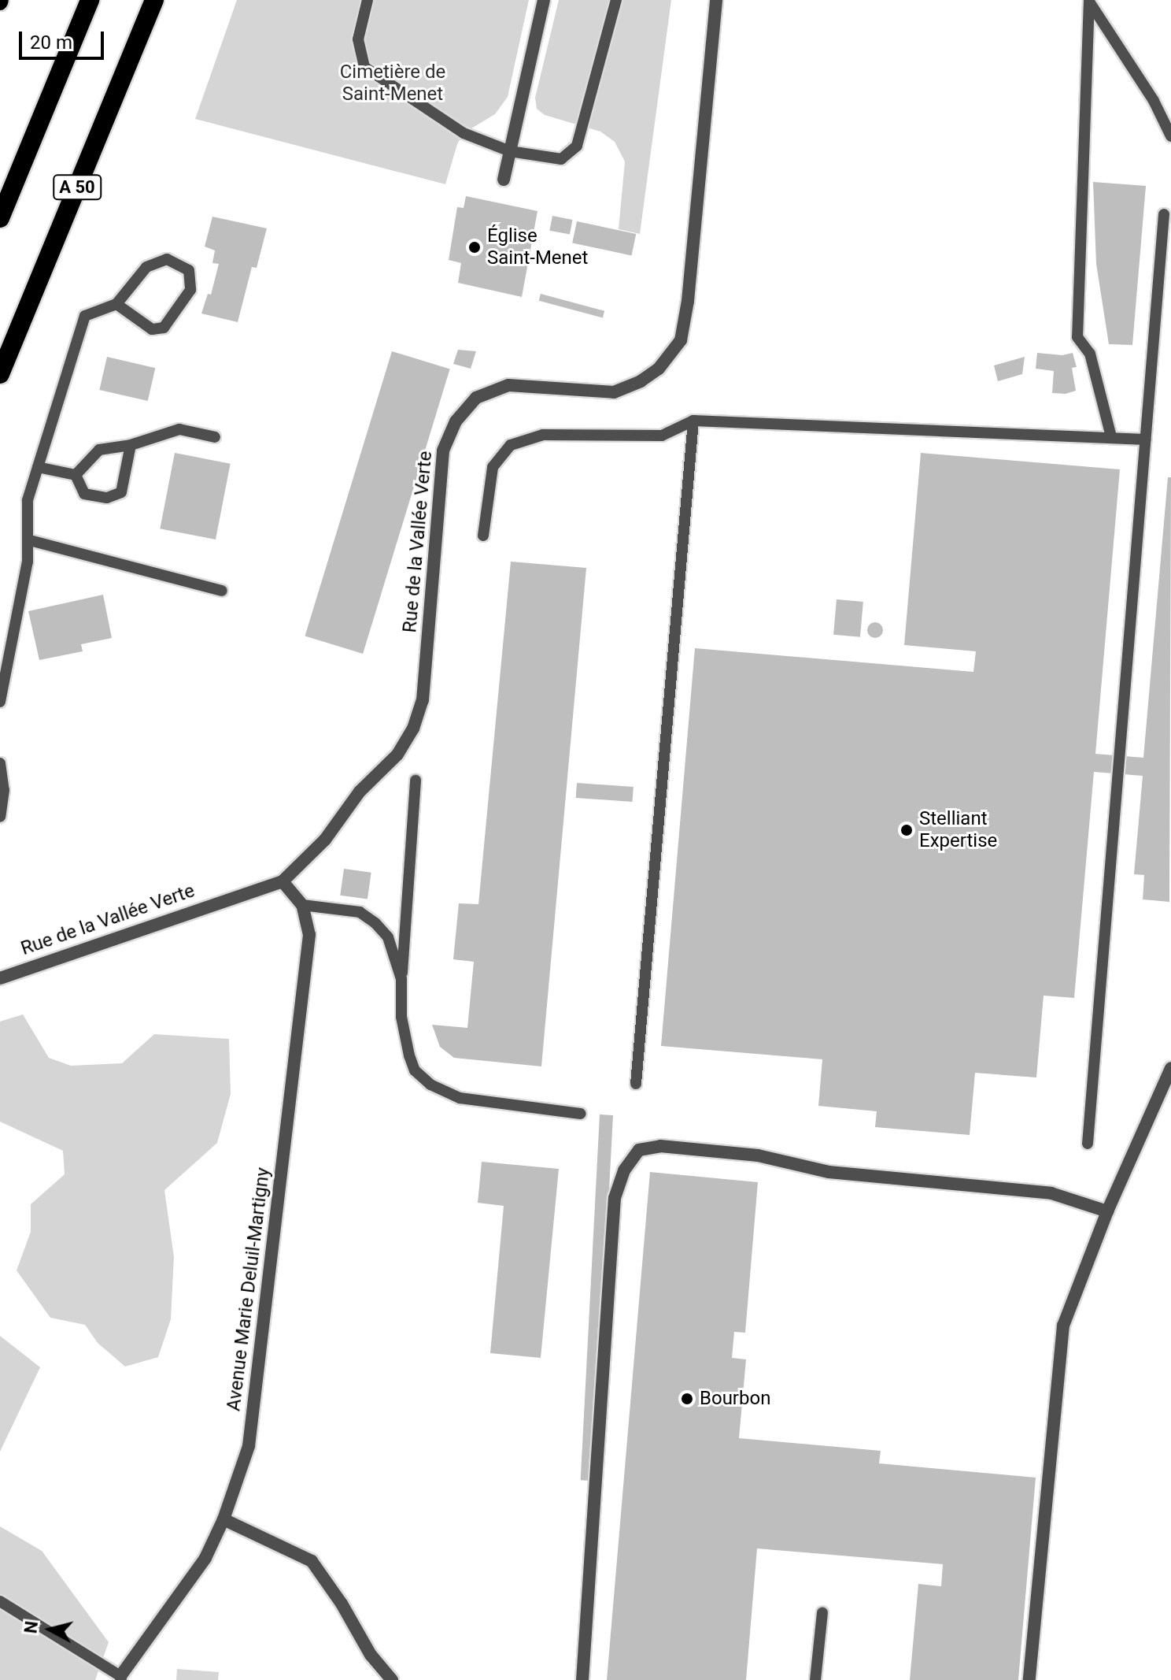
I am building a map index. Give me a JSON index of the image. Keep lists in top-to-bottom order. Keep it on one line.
{"streets":{"highway":["A 50"],"street":["Rue de la Vallée Verte","Avenue Marie Deluil-Martigny"]},"crossings":[["Rue de la Vallée Verte","Avenue Marie Deluil-Martigny"]],"parks":["Cimetière de Saint-Menet"],"places":["Église Saint-Menet","Stelliant Expertise","Bourbon"],"scale_bar":"20 m","north":"left"}
